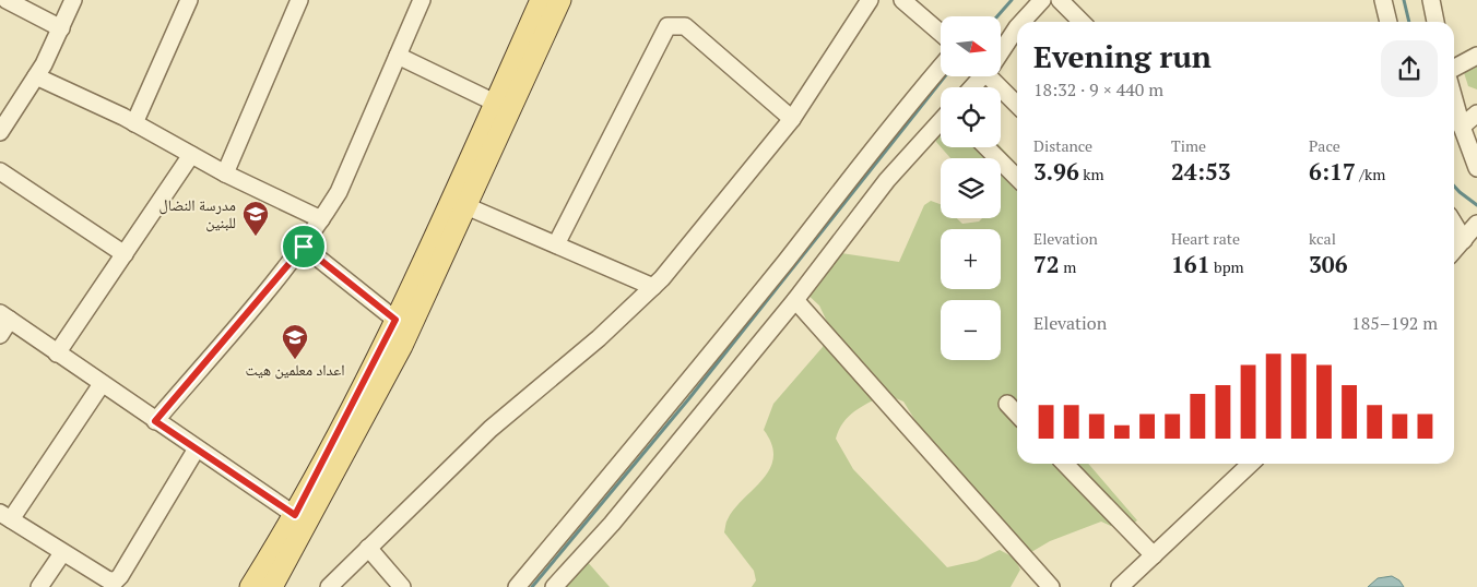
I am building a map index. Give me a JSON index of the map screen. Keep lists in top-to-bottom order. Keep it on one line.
{"places":{"school or university":["مدرسة النضال للبنين","اعداد معلمين هيت"]},"north":"right","page":{"map_buttons":["+","−"],"heading":["Evening run","18:32 · 9 × 440 m"],"stats":[["Distance","3.96 km"],["Time","24:53"],["Pace","6:17 /km"],["Elevation","72 m"],["Heart rate","161 bpm"],["kcal","306"]],"chart":["Elevation","185–192 m"]}}
